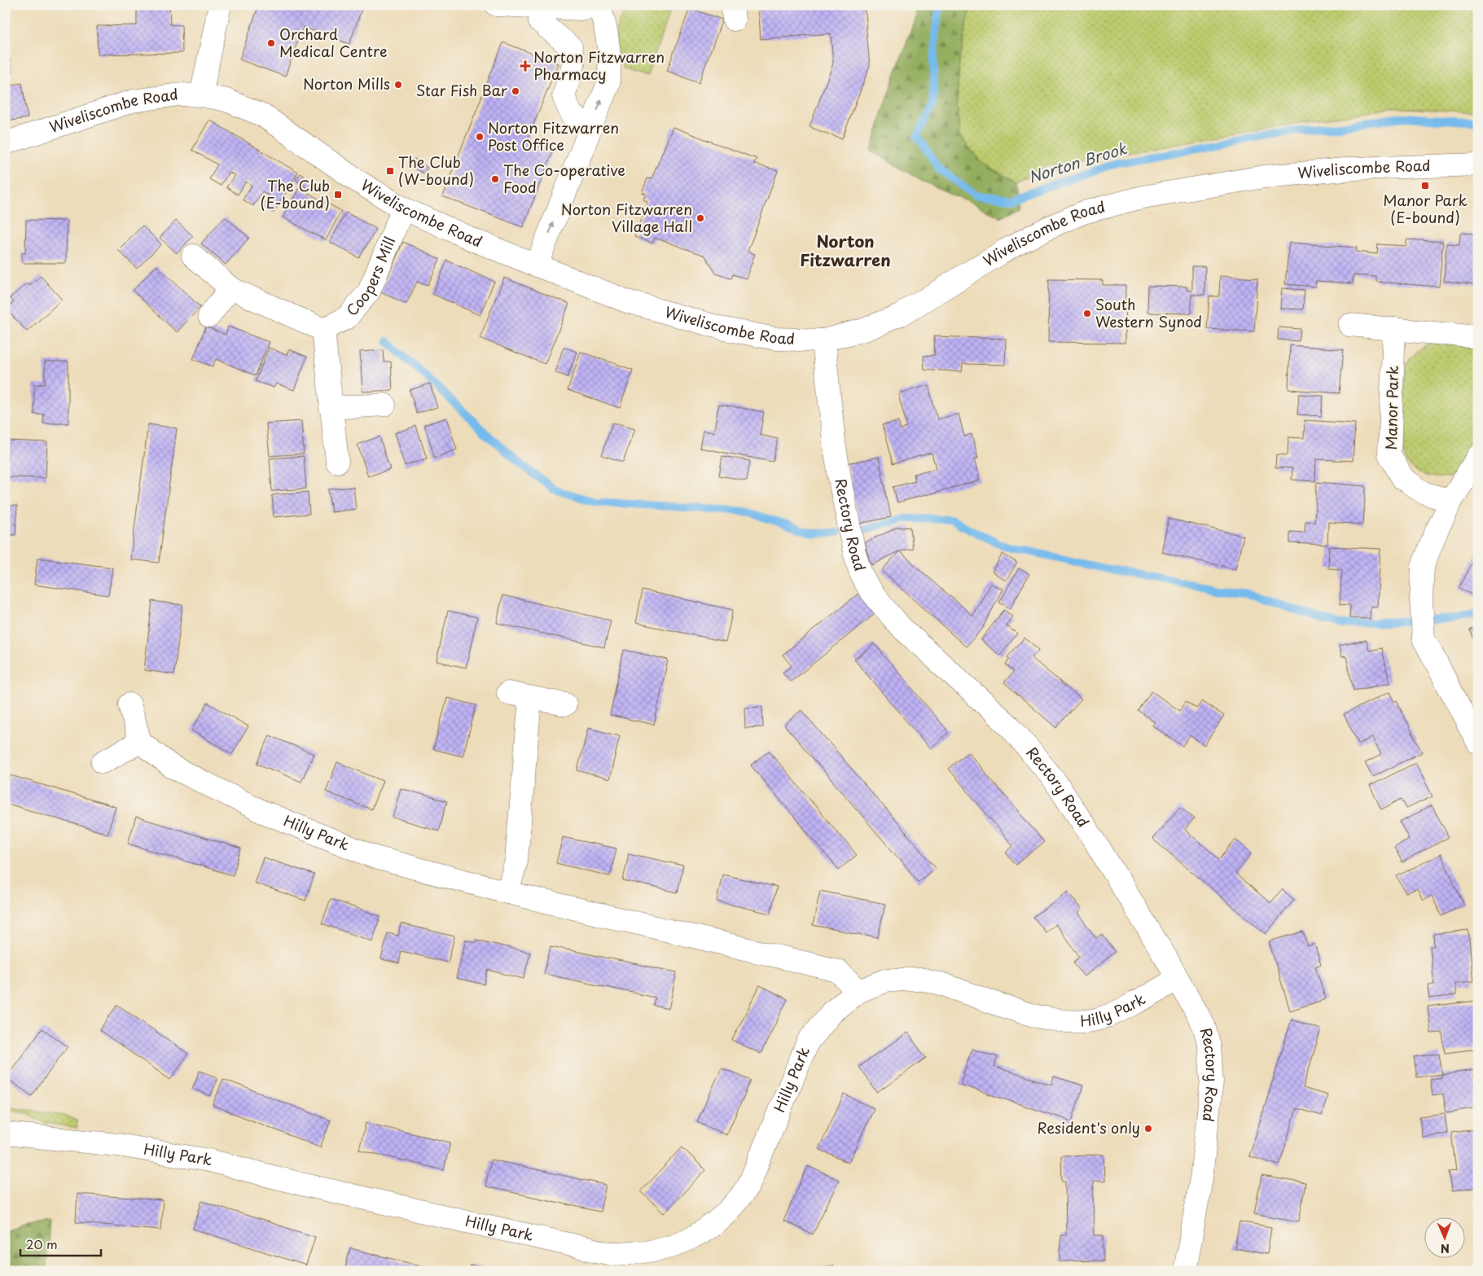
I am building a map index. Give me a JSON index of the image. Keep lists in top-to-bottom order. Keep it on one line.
{"streets":{"street":["Wiveliscombe Road","Coopers Mill","Manor Park","Rectory Road","Hilly Park"]},"crossings":[["Wiveliscombe Road","Coopers Mill"],["Wiveliscombe Road","Rectory Road"],["Rectory Road","Hilly Park"]],"districts":["Norton Fitzwarren"],"water":["Norton Brook"],"places":{"other":["Orchard Medical Centre","Norton Mills","Star Fish Bar","Norton Fitzwarren Post Office","The Co-operative Food","Norton Fitzwarren Village Hall","South Western Synod","Resident's only"],"health":["Norton Fitzwarren Pharmacy"],"transit":["The Club (W-bound)","Manor Park (E-bound)","The Club (E-bound)"]},"scale_bar":"20 m","north":"bottom"}
